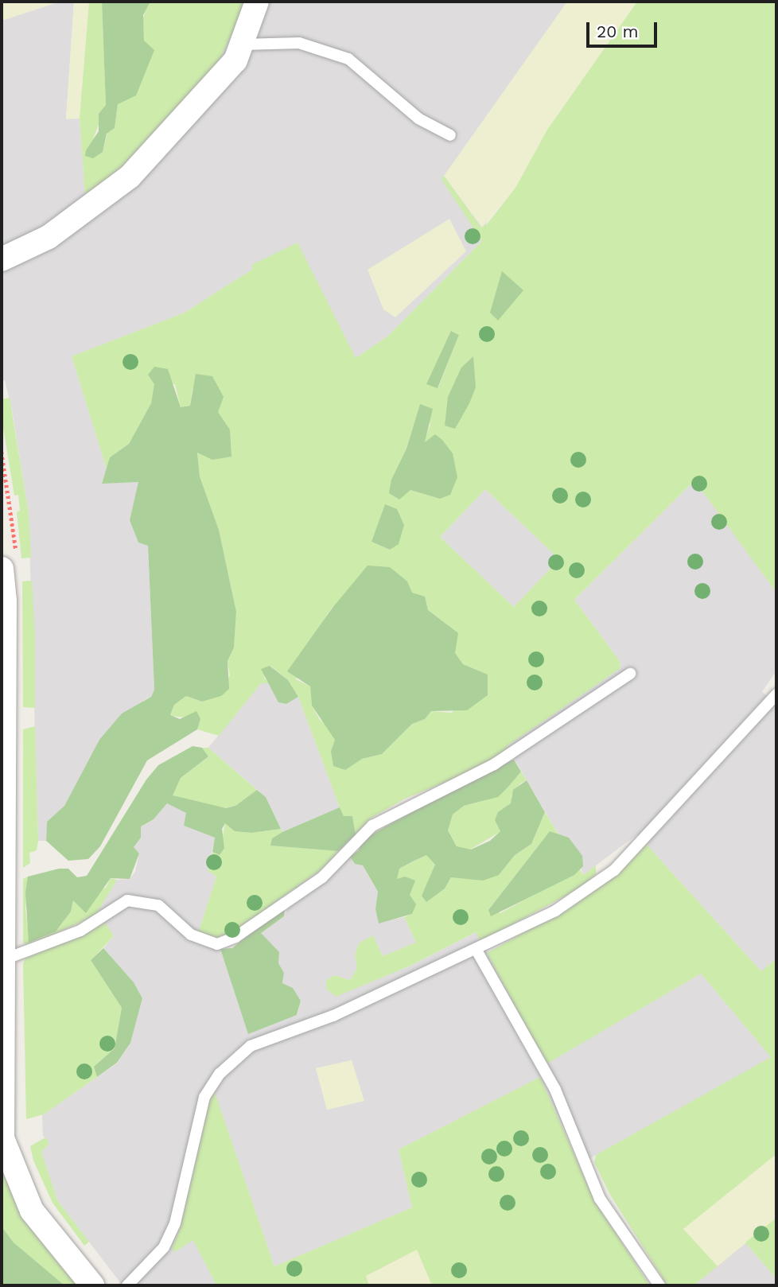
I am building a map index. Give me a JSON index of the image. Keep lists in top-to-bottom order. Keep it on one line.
{"scale_bar":"20 m"}
